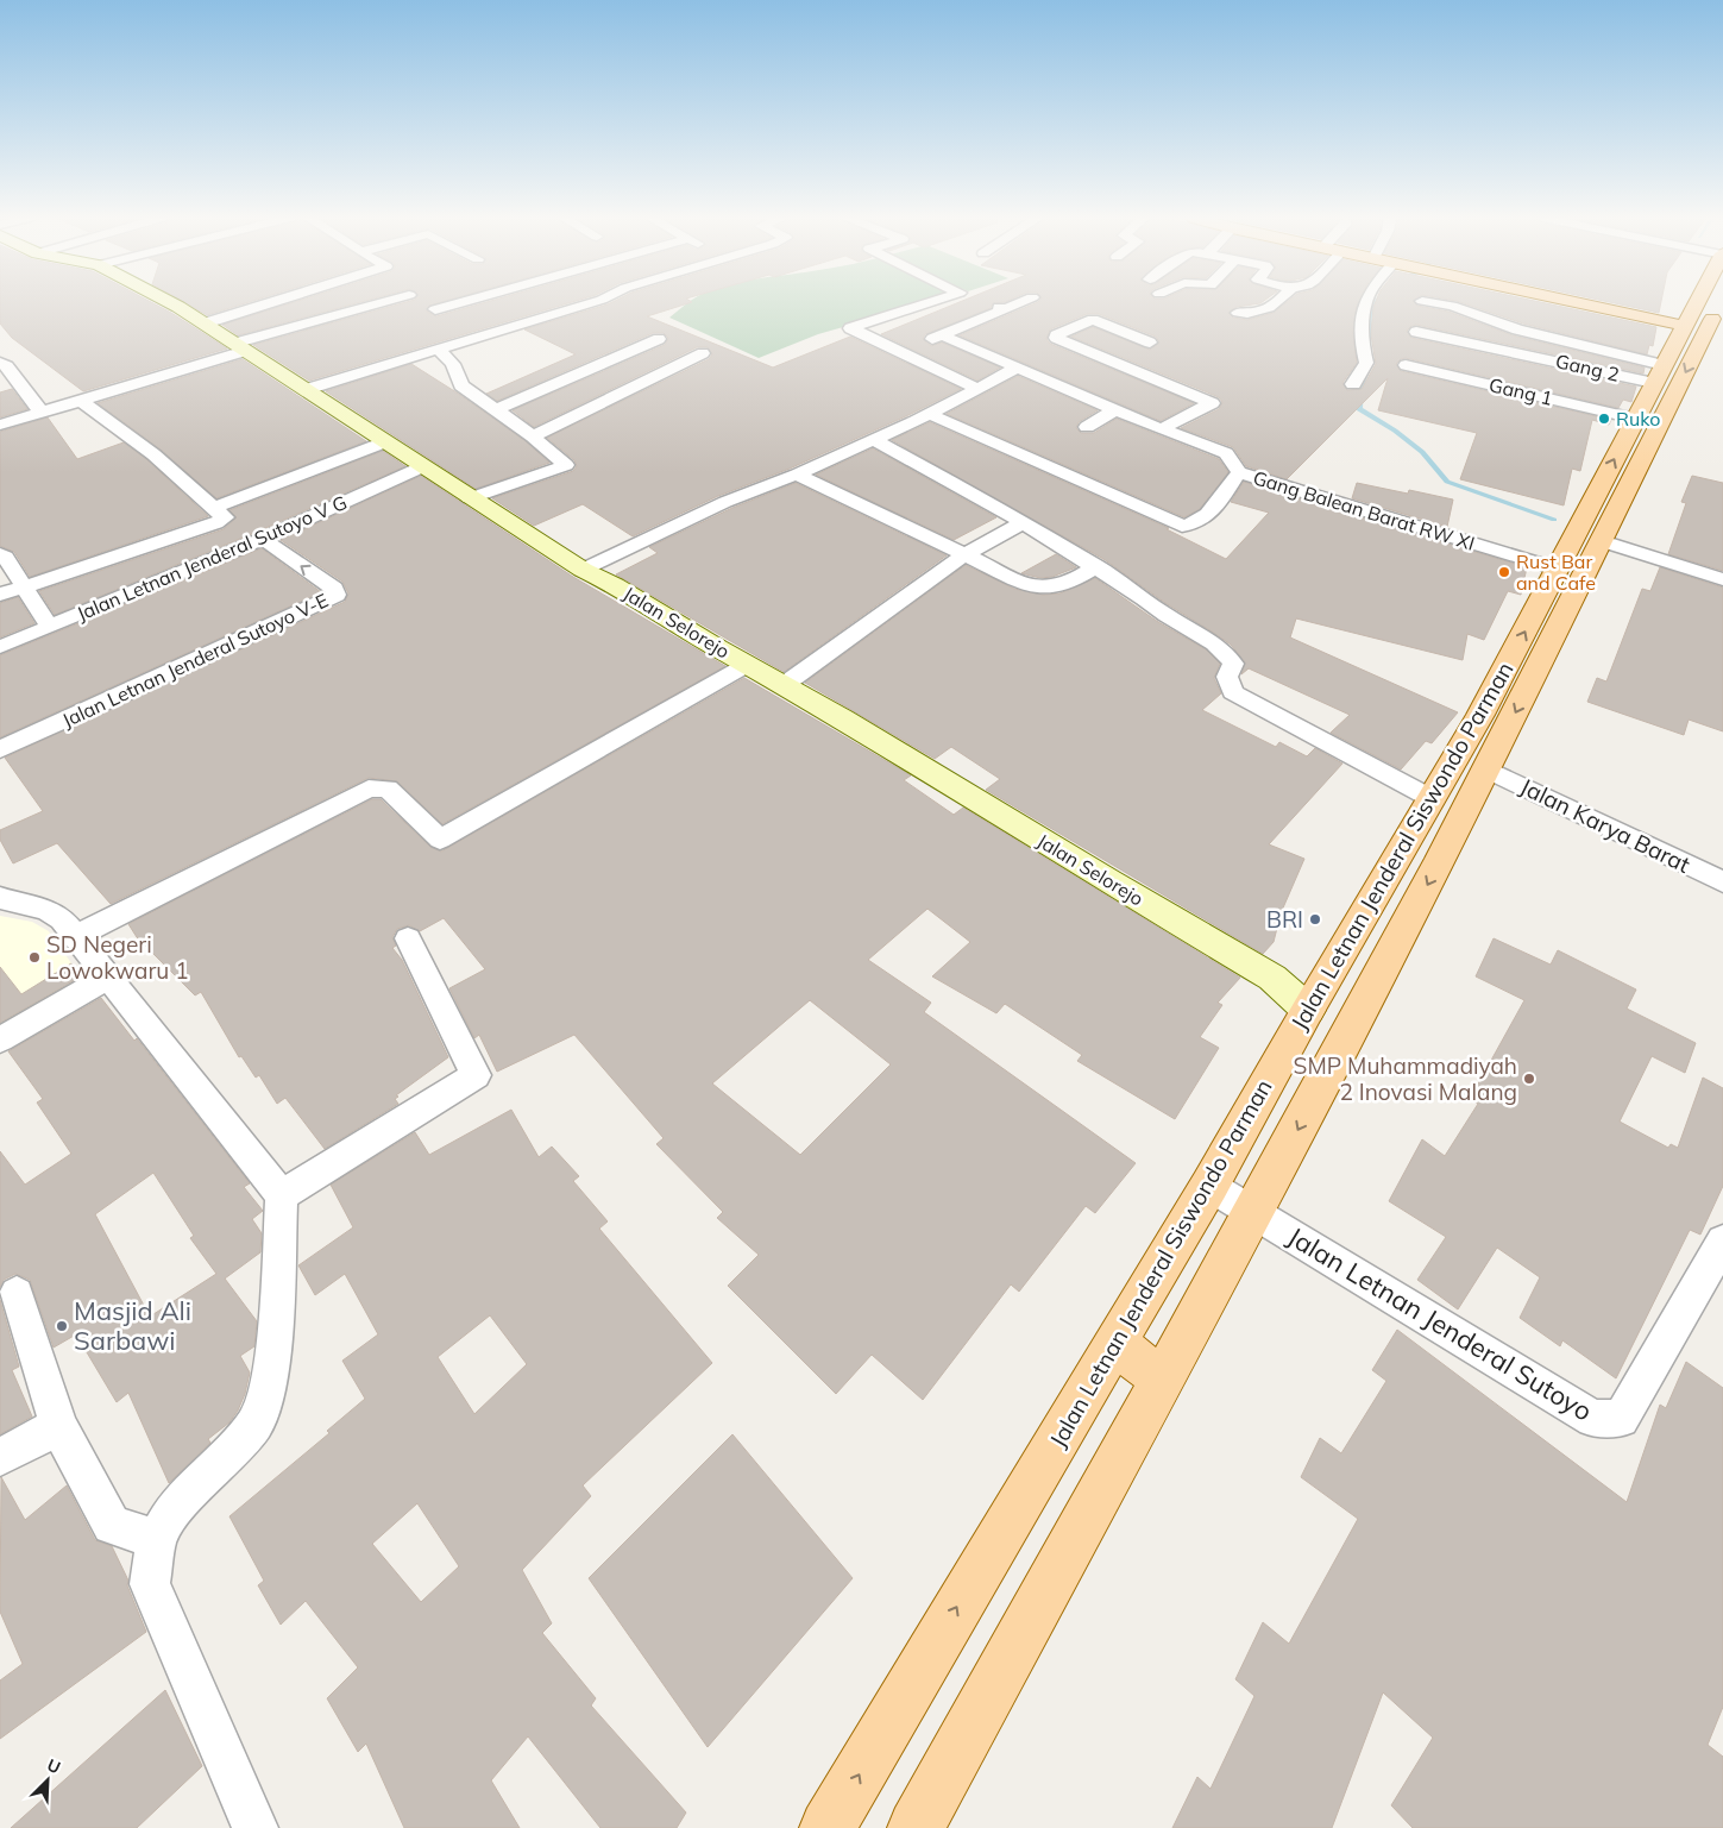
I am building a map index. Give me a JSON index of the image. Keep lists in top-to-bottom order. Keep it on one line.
{"streets":{"main road":["Jalan Letnan Jenderal Siswondo Parman"],"street":["Gang 2","Gang 1","Gang Balean Barat RW XI","Jalan Letnan Jenderal Sutoyo V G","Jalan Selorejo","Jalan Letnan Jenderal Sutoyo V-E","Jalan Karya Barat","Jalan Letnan Jenderal Sutoyo"]},"crossings":[["Gang 2","Jalan Letnan Jenderal Siswondo Parman"],["Gang 1","Jalan Letnan Jenderal Siswondo Parman"],["Gang Balean Barat RW XI","Jalan Letnan Jenderal Siswondo Parman"],["Jalan Letnan Jenderal Sutoyo V G","Jalan Selorejo"],["Jalan Letnan Jenderal Sutoyo V G","Jalan Letnan Jenderal Sutoyo V-E"],["Jalan Selorejo","Jalan Letnan Jenderal Siswondo Parman"],["Jalan Karya Barat","Jalan Letnan Jenderal Siswondo Parman"],["Jalan Letnan Jenderal Siswondo Parman","Jalan Letnan Jenderal Sutoyo"]],"places":["Ruko","Rust Bar and Cafe","BRI","SD Negeri Lowokwaru 1","SMP Muhammadiyah 2 Inovasi Malang","Masjid Ali Sarbawi"],"north":"top right"}
